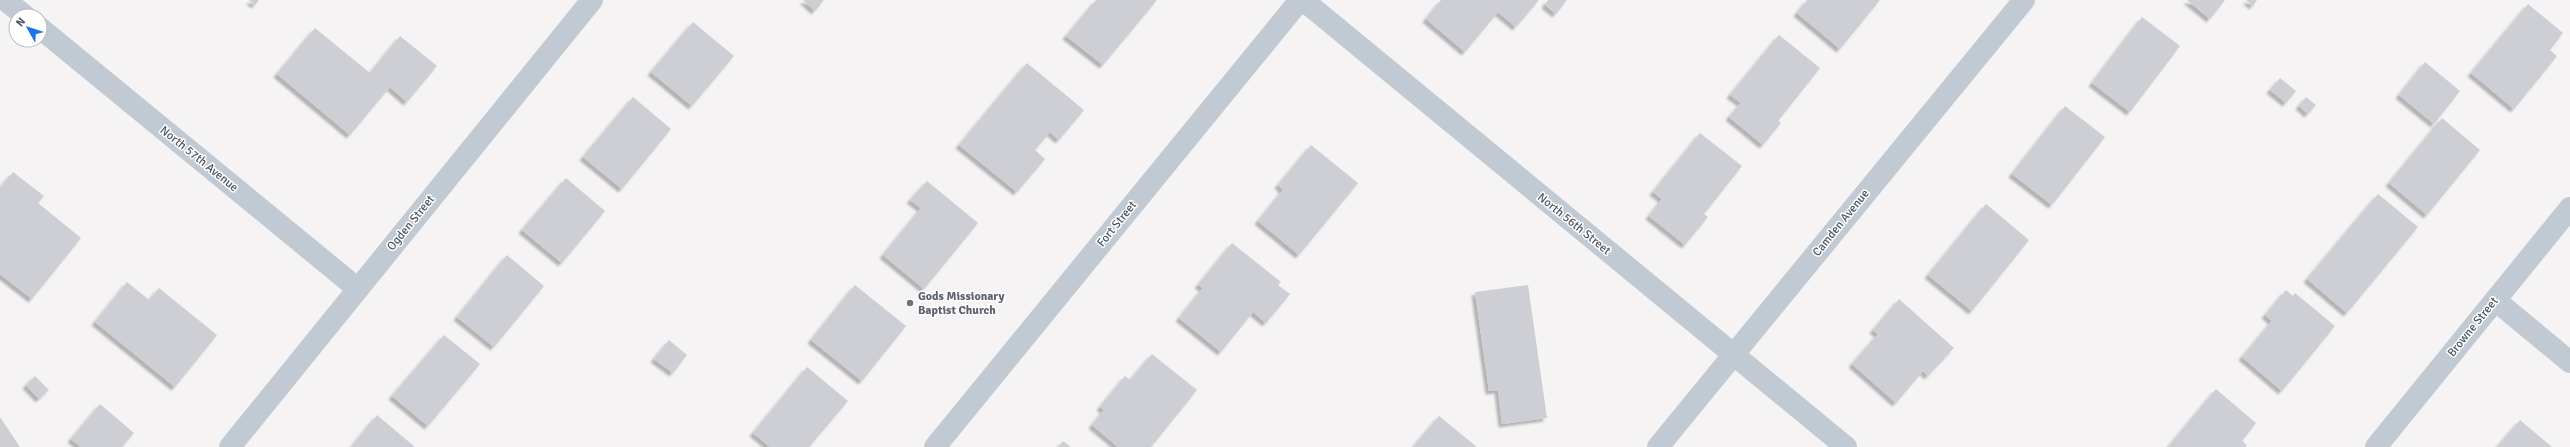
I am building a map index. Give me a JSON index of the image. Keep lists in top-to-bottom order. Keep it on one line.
{"streets":{"street":["North 57th Avenue","Ogden Street","Camden Avenue","Fort Street","North 56th Street","Browne Street"]},"crossings":[["North 57th Avenue","Ogden Street"],["Camden Avenue","North 56th Street"],["Fort Street","North 56th Street"]],"places":["Gods Missionary Baptist Church"],"north":"top left"}
